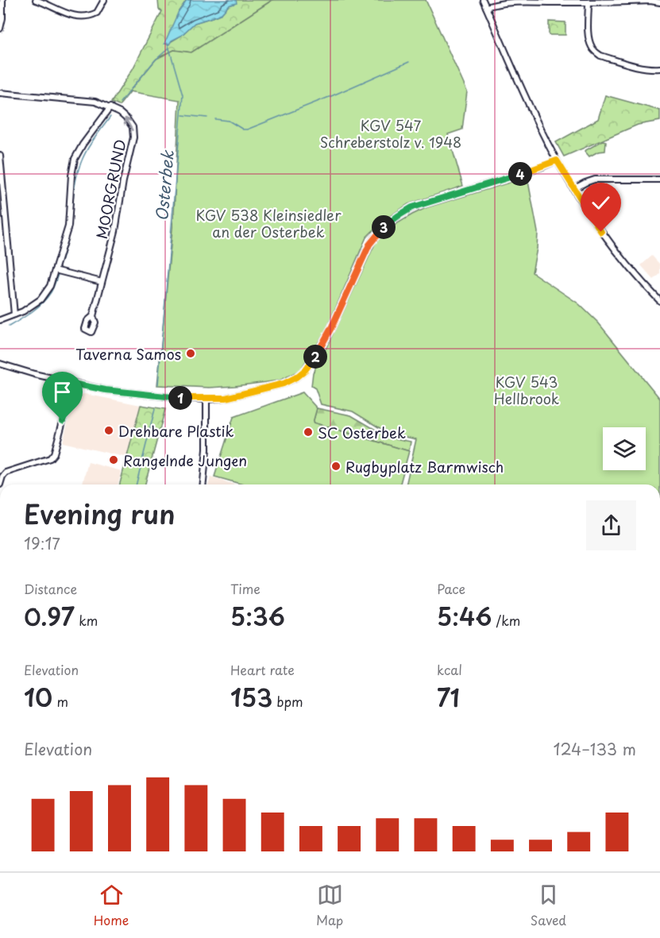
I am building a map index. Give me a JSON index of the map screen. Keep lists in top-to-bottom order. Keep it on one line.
{"streets":{"street":["MOORGRUND"]},"one_way":["MOORGRUND"],"water":["Osterbek"],"parks":["KGV 547 Schreberstolz v. 1948","KGV 538 Kleinsiedler an der Osterbek","KGV 543 Hellbrook"],"places":["Taverna Samos","Drehbare Plastik","SC Osterbek","Rangelnde Jungen","Rugbyplatz Barmwisch"],"page":{"pins":["4","3","2","1"],"heading":["Evening run","19:17"],"stats":[["Distance","0.97 km"],["Time","5:36"],["Pace","5:46 /km"],["Elevation","10 m"],["Heart rate","153 bpm"],["kcal","71"]],"chart":["Elevation","124–133 m"],"tabs":["Home","Map","Saved"]}}
